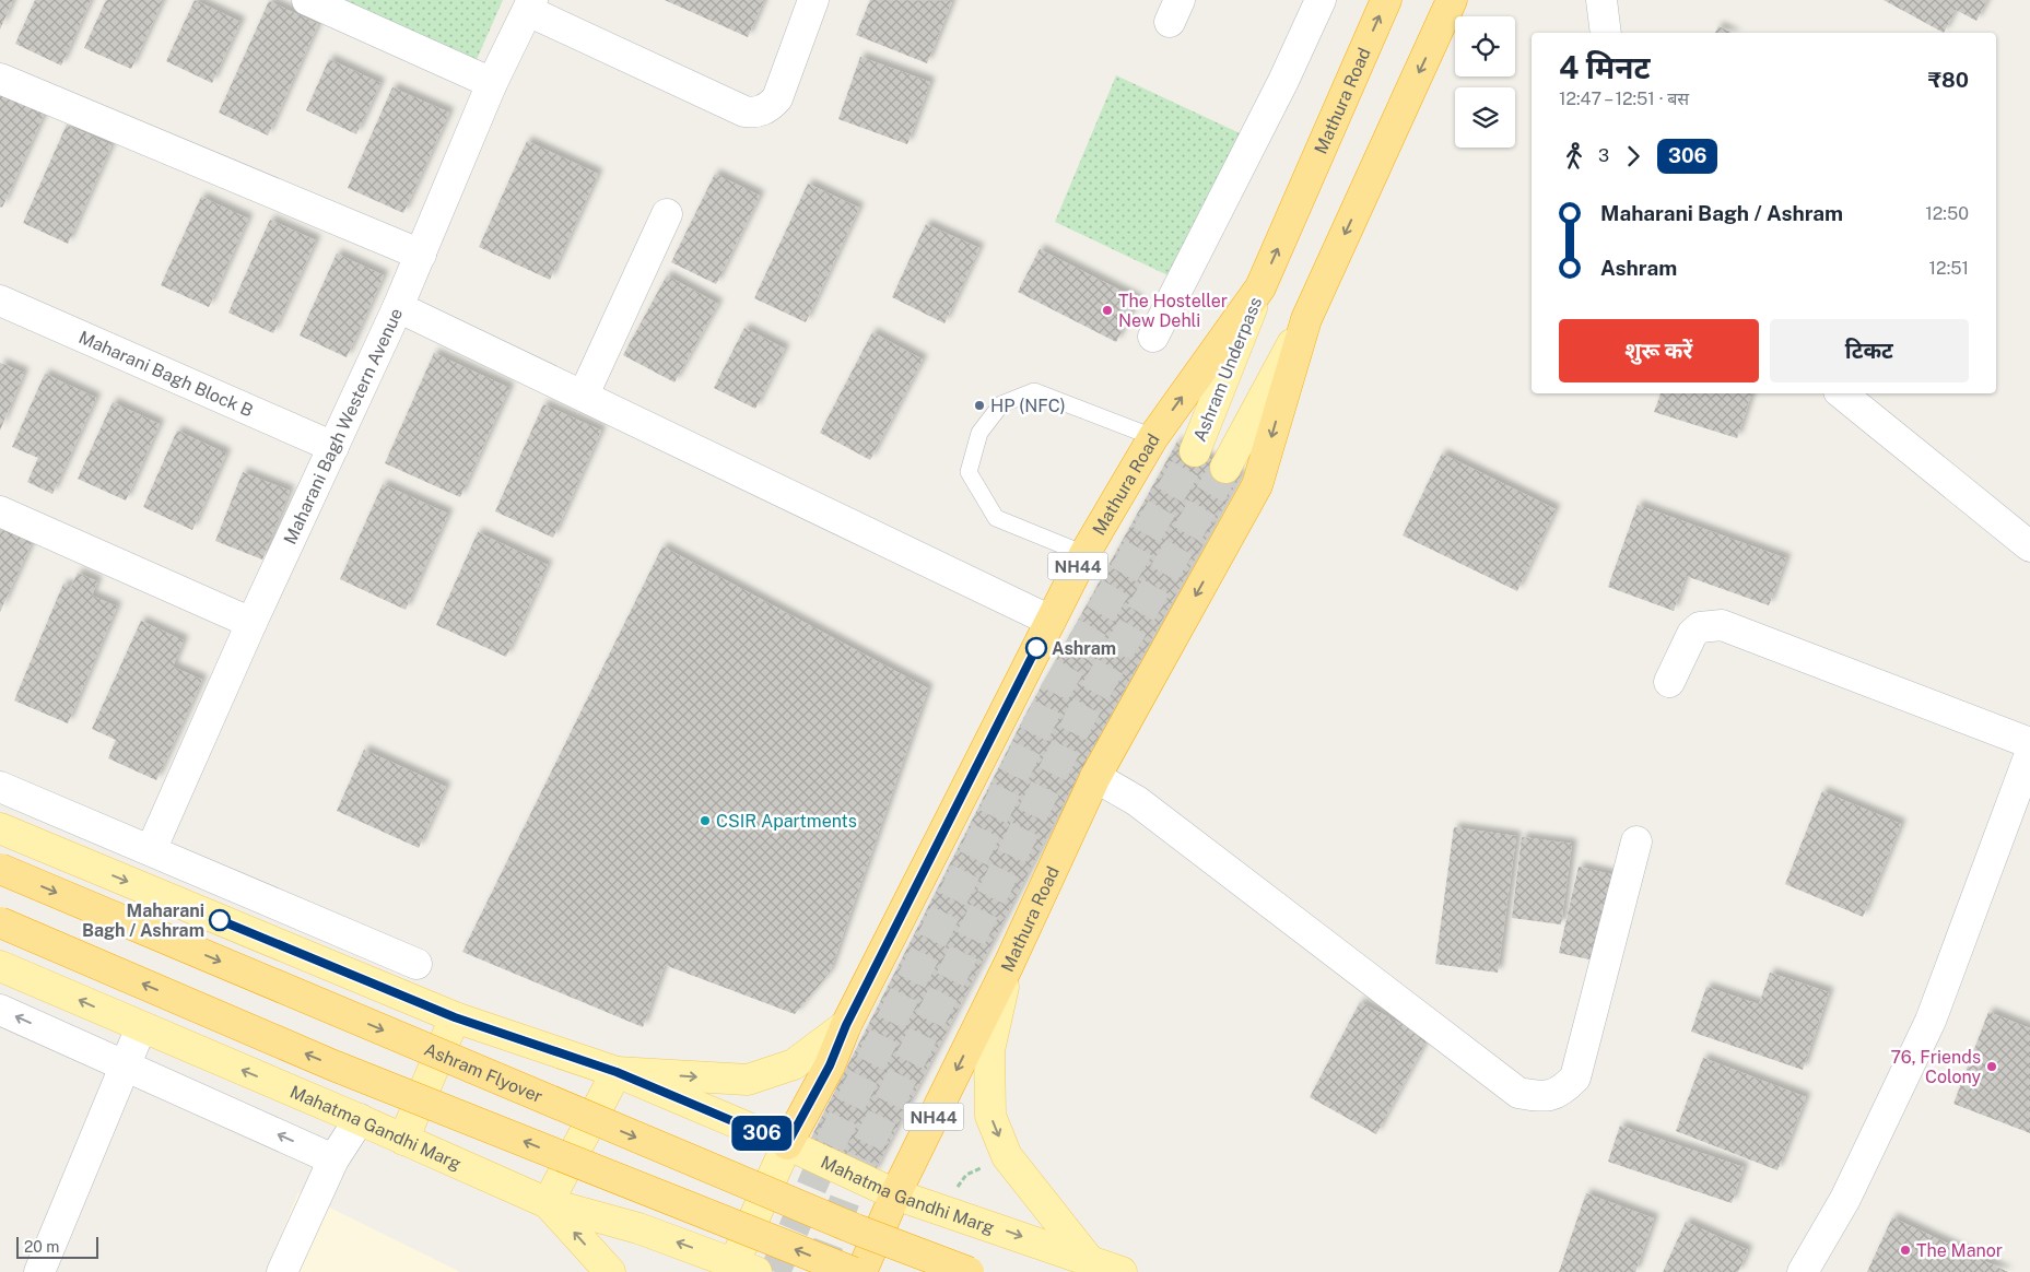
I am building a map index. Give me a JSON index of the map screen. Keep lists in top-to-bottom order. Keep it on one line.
{"streets":{"highway":["Mathura Road","NH44","Ashram Flyover"],"main road":["Ashram Underpass","Mahatma Gandhi Marg"],"street":["Maharani Bagh Block B","Maharani Bagh Western Avenue"]},"crossings":[["Mathura Road","Ashram Underpass"],["Mathura Road","Mahatma Gandhi Marg"],["Maharani Bagh Block B","Maharani Bagh Western Avenue"]],"places":["The Hosteller New Dehli","HP (NFC)","Ashram","CSIR Apartments","Maharani Bagh / Ashram","76, Friends Colony","The Manor"],"lines":["bus line 306"],"scale_bar":"20 m","page":{"on_map":"306","heading":["4 मिनट","12:47 – 12:51 · बस","₹80"],"legs":["3","306"],"list":[{"name":"Maharani Bagh / Ashram","value":"12:50"},{"name":"Ashram","value":"12:51"}],"buttons":["शुरू करें","टिकट"],"scale":"20 m"}}
